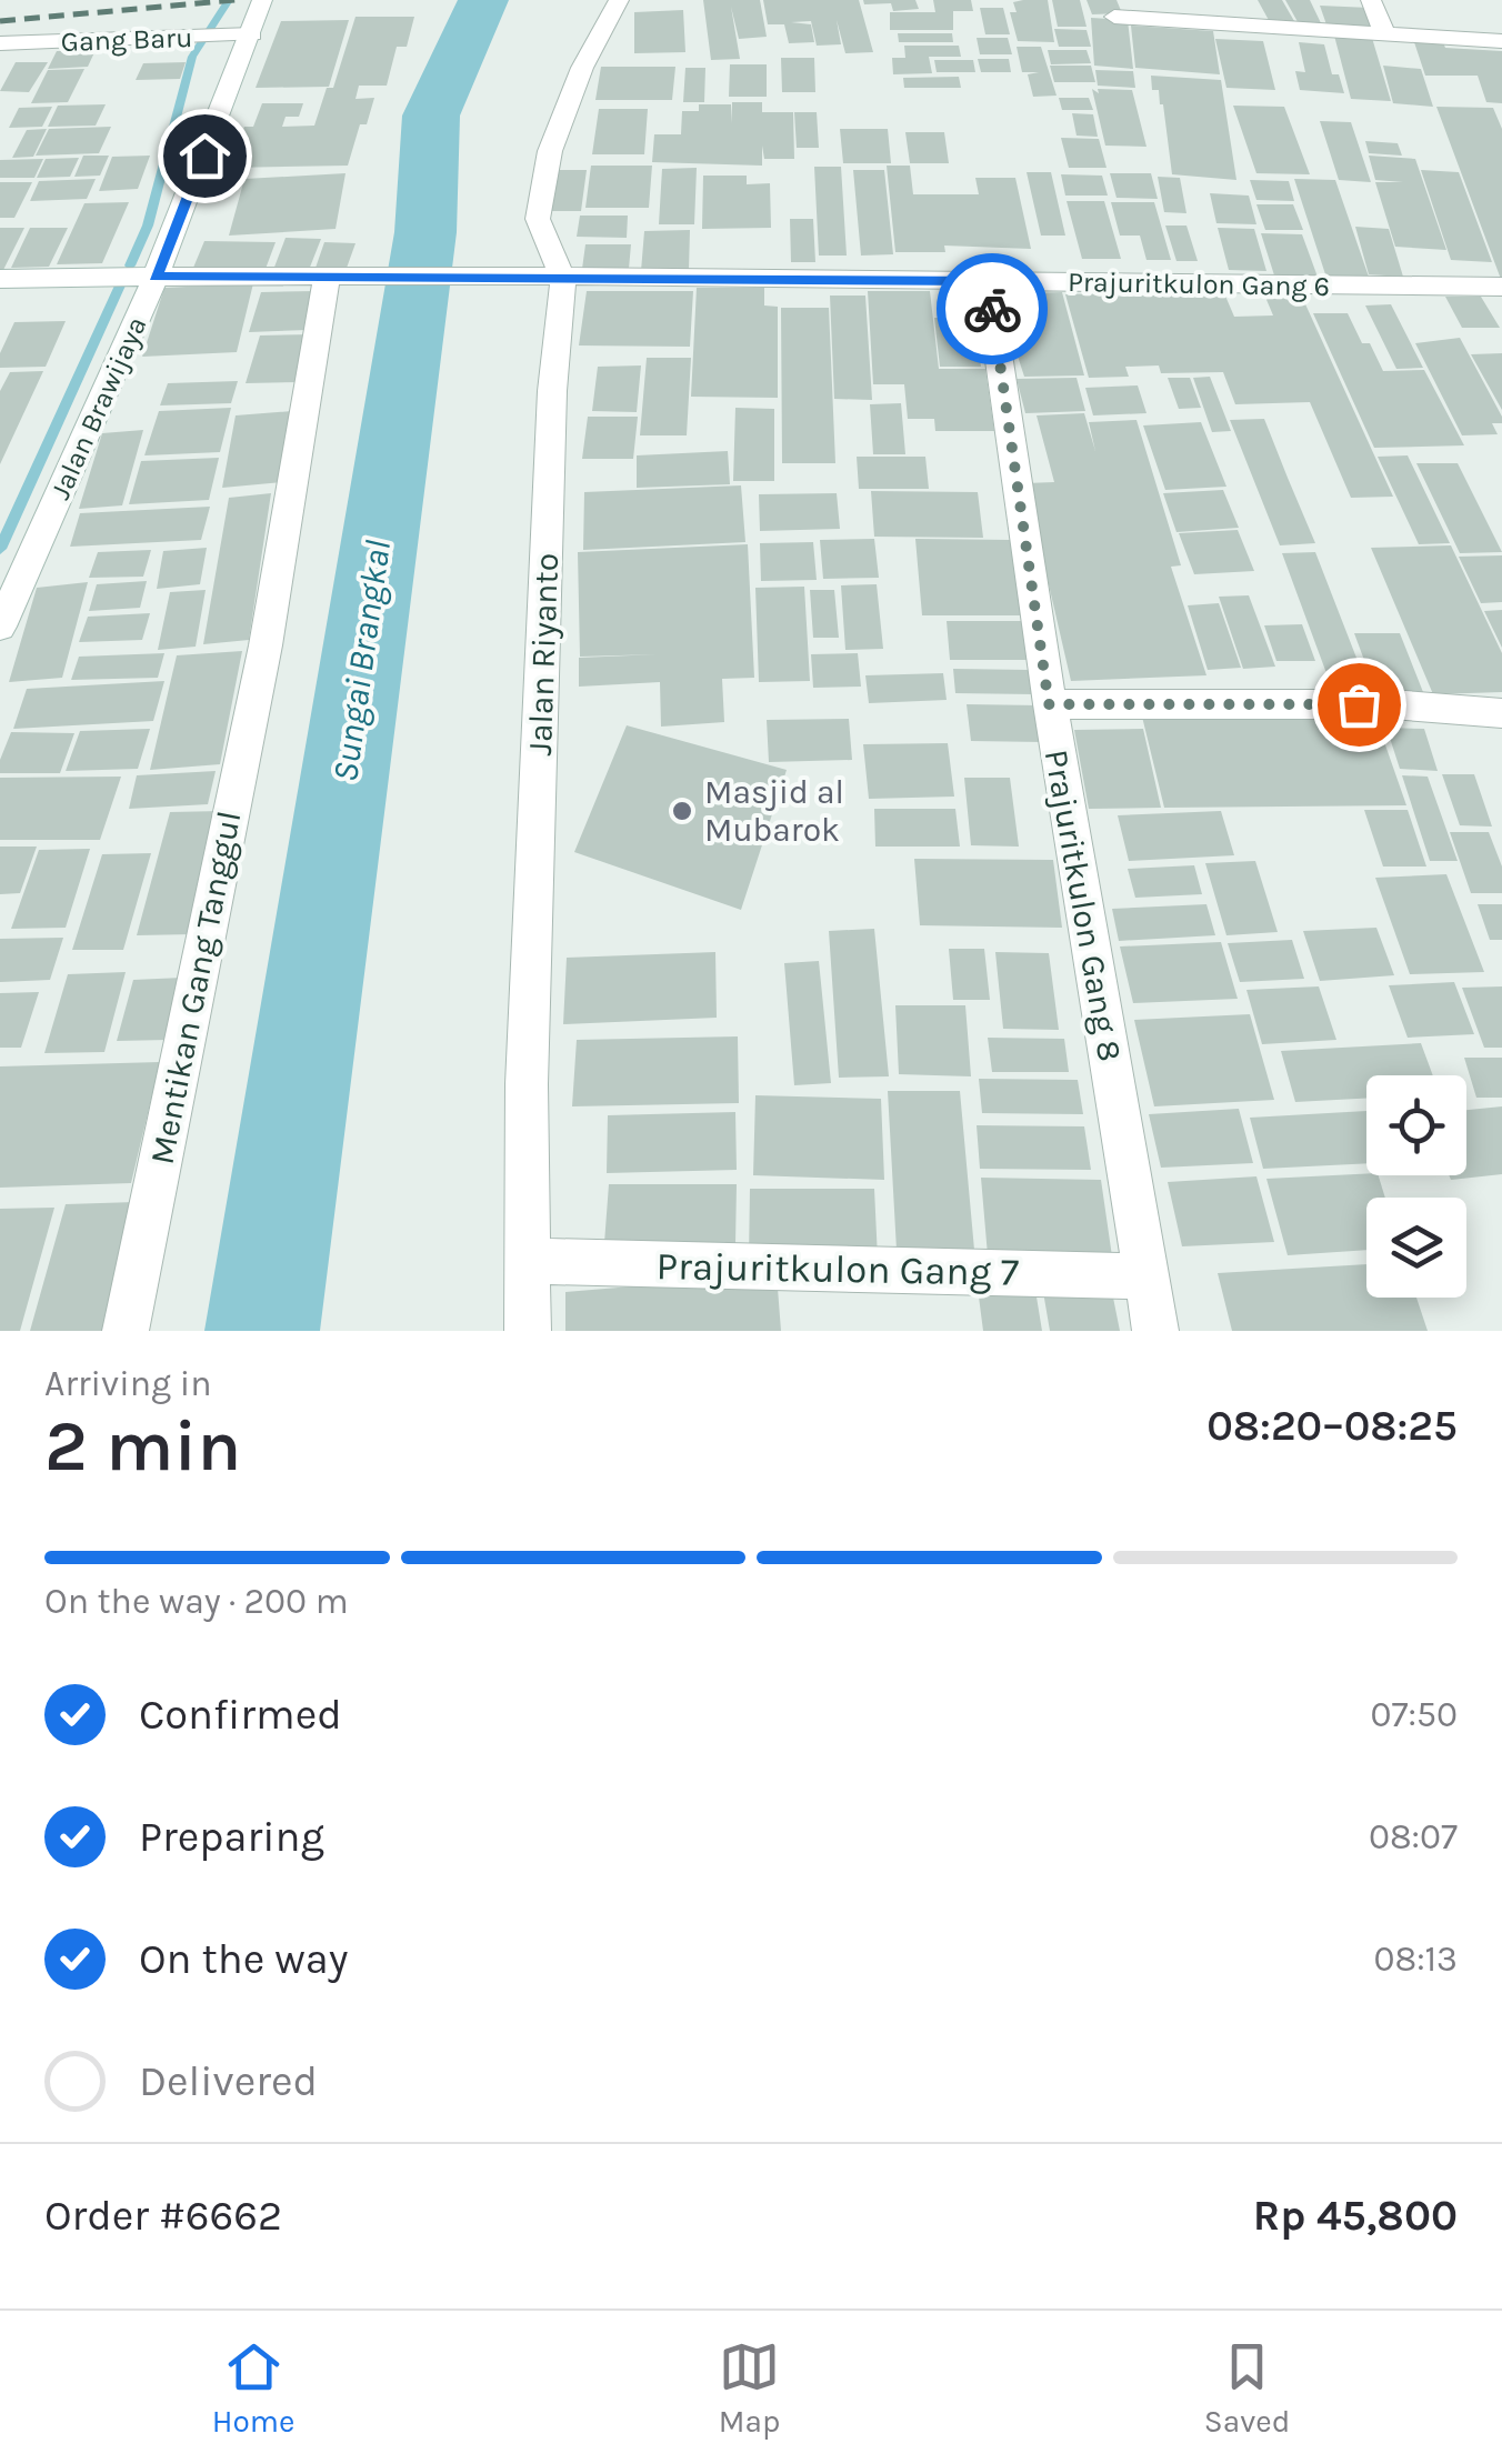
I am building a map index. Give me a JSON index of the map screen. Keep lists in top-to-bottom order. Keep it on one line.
{"streets":{"street":["Gang Baru","Prajuritkulon Gang 6","Jalan Brawijaya","Jalan Riyanto","Prajuritkulon Gang 8","Mentikan Gang Tanggul","Prajuritkulon Gang 7"]},"crossings":[["Gang Baru","Jalan Brawijaya"],["Prajuritkulon Gang 6","Jalan Brawijaya"],["Prajuritkulon Gang 6","Jalan Riyanto"],["Prajuritkulon Gang 6","Prajuritkulon Gang 8"],["Prajuritkulon Gang 6","Mentikan Gang Tanggul"],["Jalan Riyanto","Prajuritkulon Gang 7"],["Prajuritkulon Gang 8","Prajuritkulon Gang 7"]],"water":["Sungai Brangkal"],"places":["Masjid al Mubarok"],"page":{"heading":["2 min","Arriving in","08:20–08:25"],"panel":["Order #6662","Rp 45,800"],"bar":"On the way · 200 m","list":[["Confirmed","07:50"],["Preparing","08:07"],["On the way","08:13"],"Delivered"],"tabs":["Home","Map","Saved"]}}
